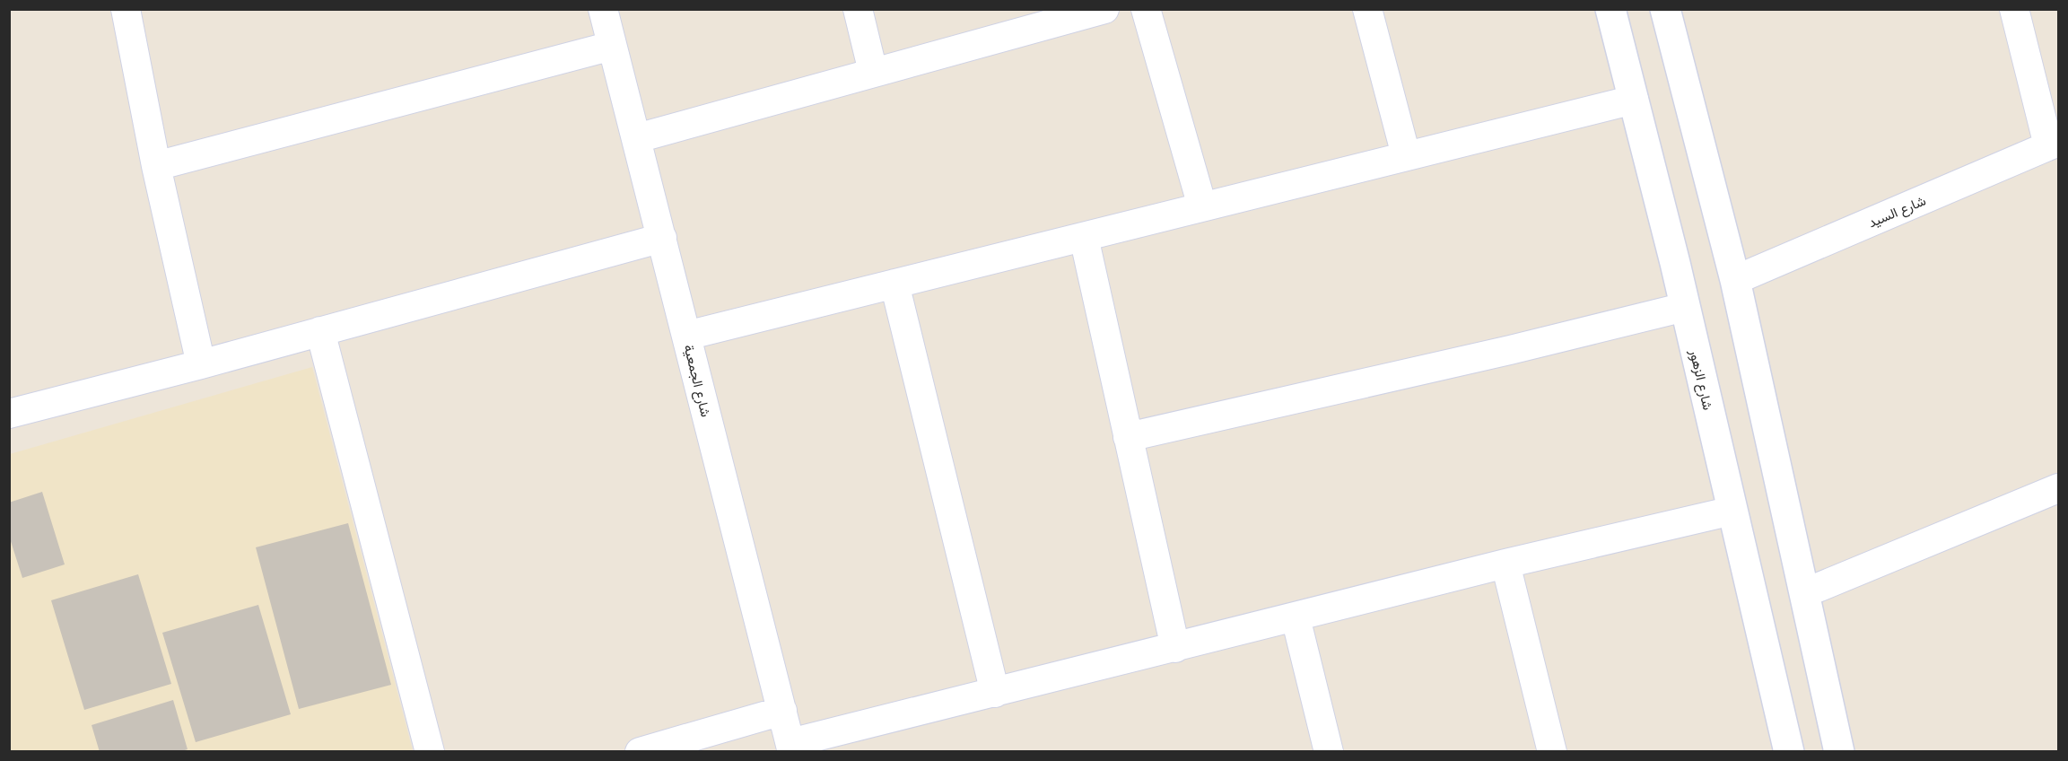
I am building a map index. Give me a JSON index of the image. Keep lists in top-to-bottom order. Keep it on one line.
{"streets":{"main road":["شارع الزهور"],"street":["شارع السيد","شارع الجمعية"]}}
